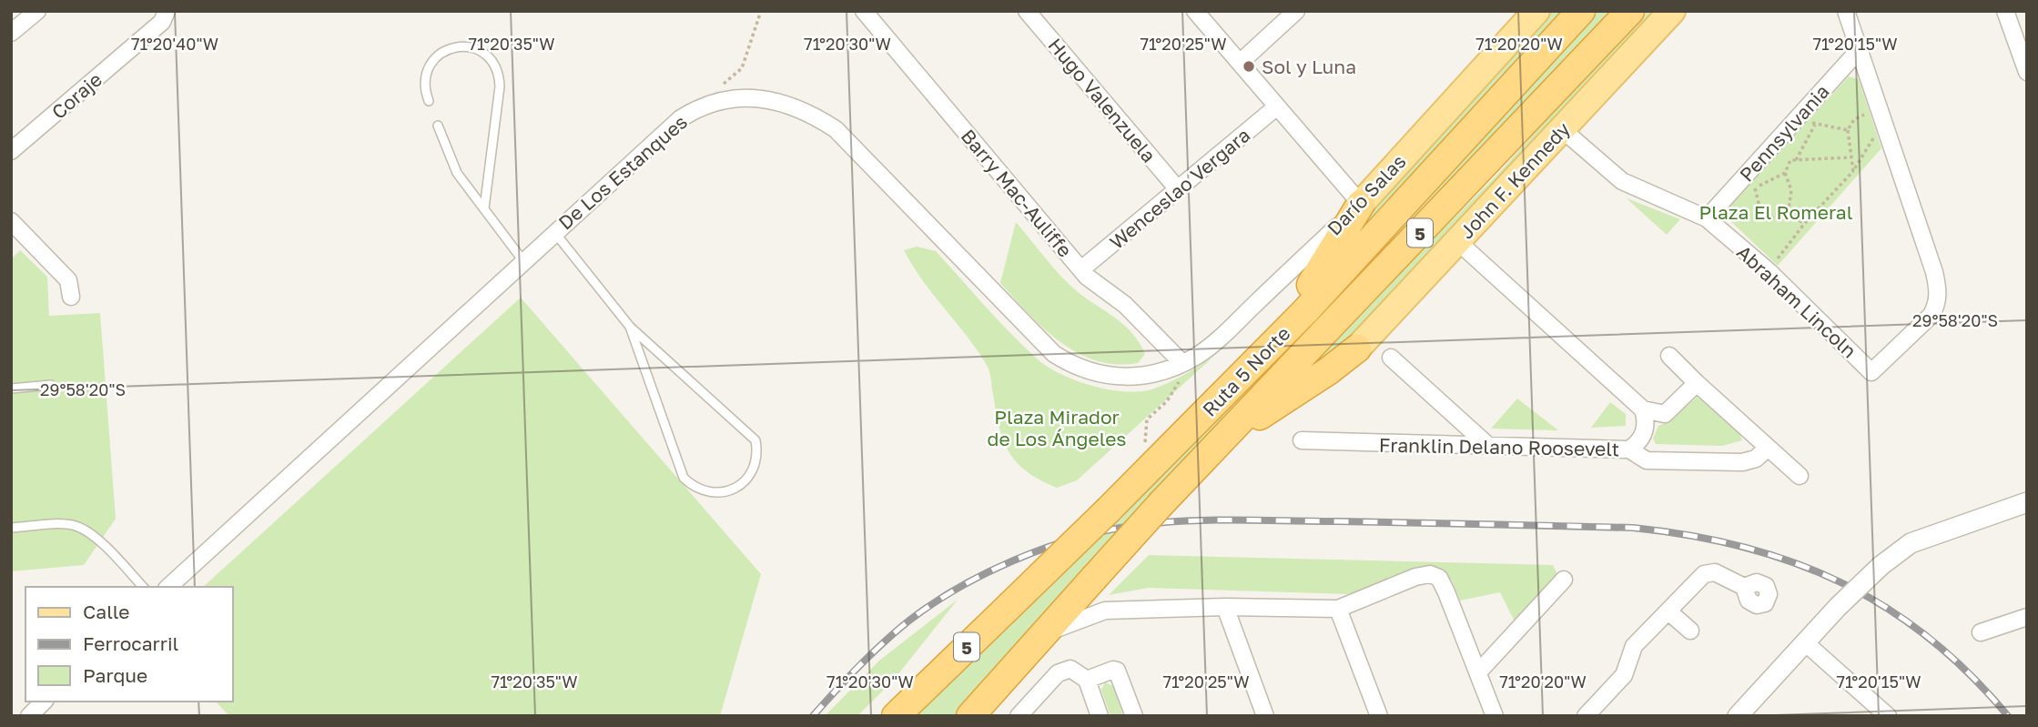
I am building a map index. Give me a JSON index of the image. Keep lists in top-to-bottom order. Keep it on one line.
{"streets":{"highway":["5","Ruta 5 Norte"],"main road":["John F. Kennedy","Darío Salas"],"street":["Coraje","Hugo Valenzuela","Pennsylvania","De Los Estanques","Wenceslao Vergara","Barry Mac-Auliffe","Abraham Lincoln","Franklin Delano Roosevelt"]},"crossings":[["Hugo Valenzuela","Wenceslao Vergara"],["Pennsylvania","Abraham Lincoln"],["De Los Estanques","Barry Mac-Auliffe"],["De Los Estanques","Darío Salas"],["John F. Kennedy","Abraham Lincoln"],["Wenceslao Vergara","Barry Mac-Auliffe"],["Barry Mac-Auliffe","Darío Salas"]],"parks":["Plaza El Romeral","Plaza Mirador de Los Ángeles"],"places":["Sol y Luna"],"legend":["Calle","Ferrocarril","Parque"],"coordinates":["71°20'40\"W","71°20'35\"W","71°20'30\"W","71°20'25\"W","71°20'20\"W","71°20'15\"W","29°58'20\"S"]}
